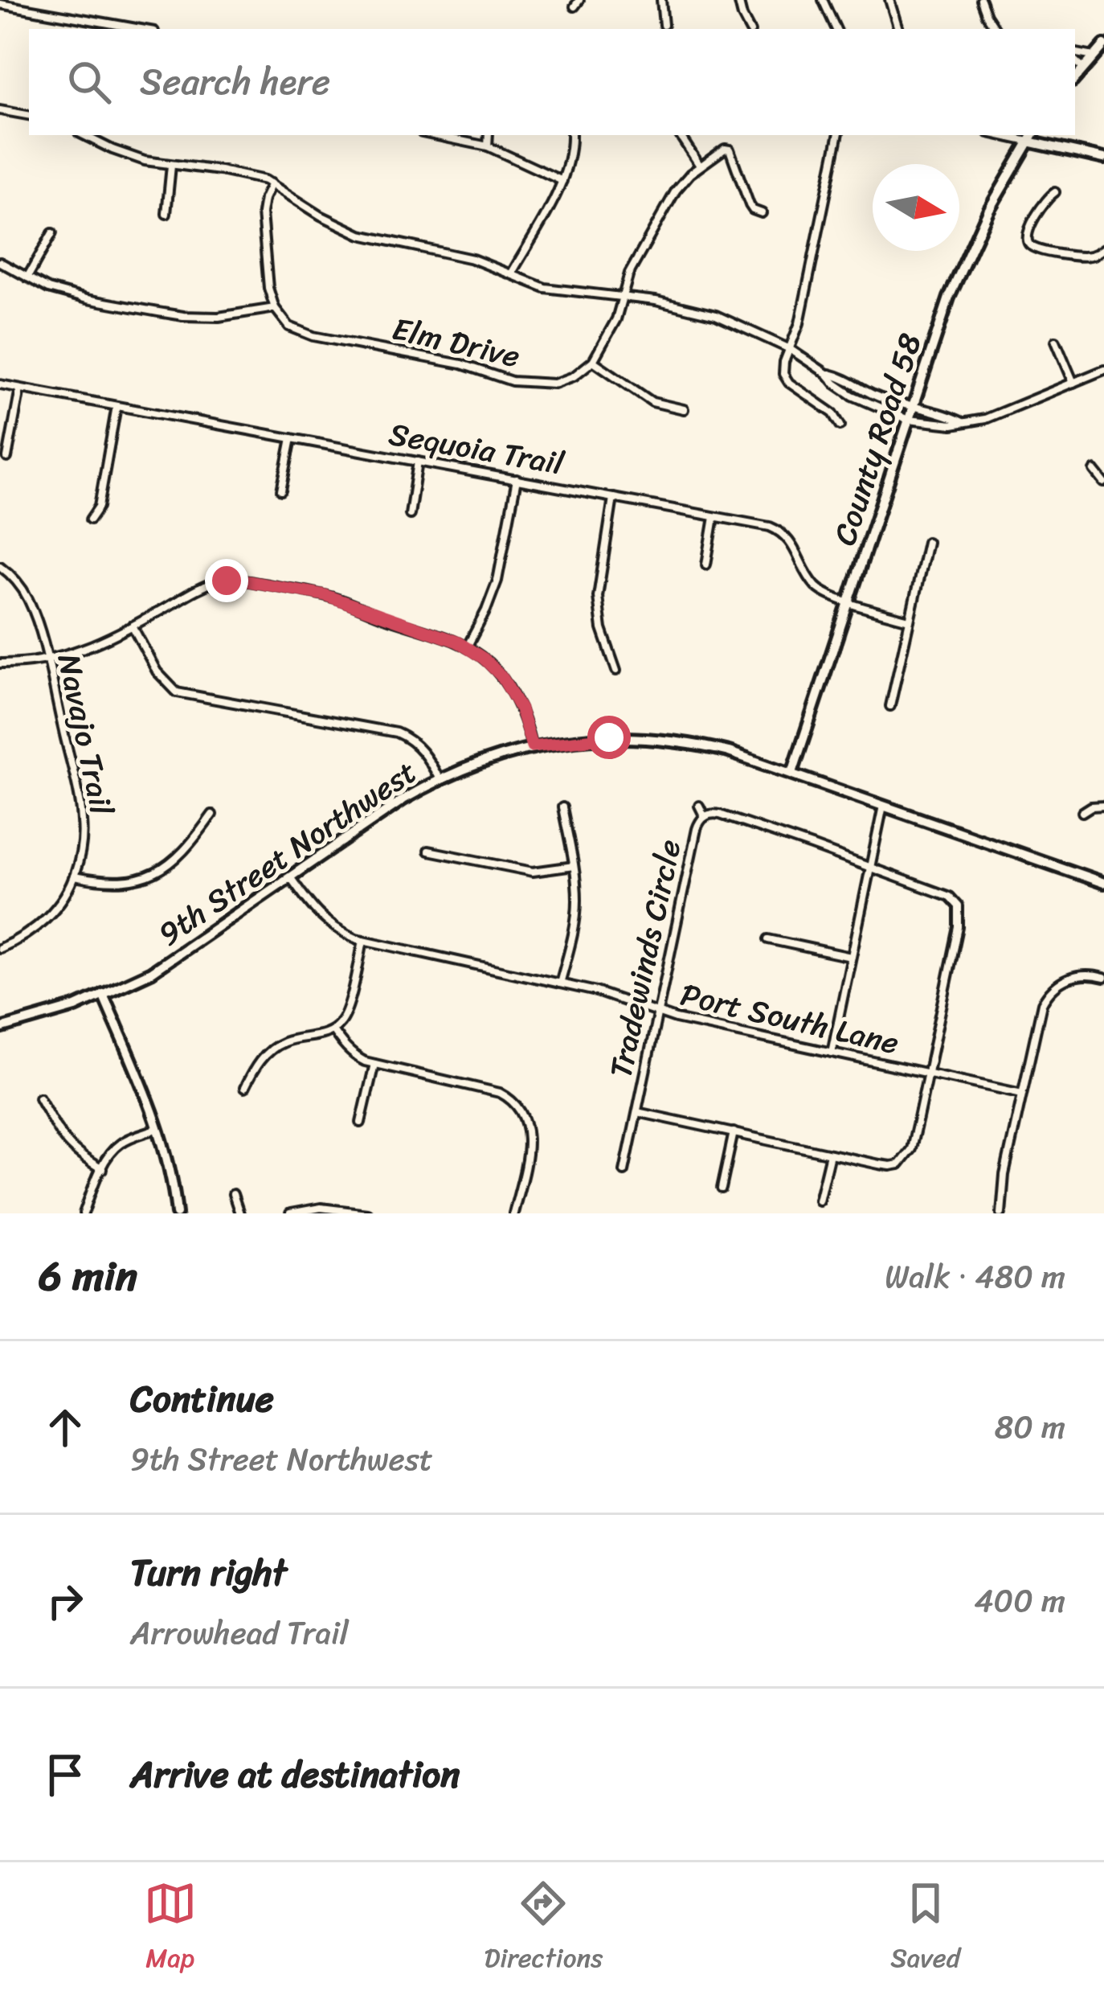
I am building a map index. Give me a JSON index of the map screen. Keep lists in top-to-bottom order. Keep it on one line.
{"streets":{"street":["Elm Drive","County Road 58","Sequoia Trail","Navajo Trail","9th Street Northwest","Tradewinds Circle","Port South Lane"]},"crossings":[["County Road 58","Sequoia Trail"],["County Road 58","9th Street Northwest"],["9th Street Northwest","Port South Lane"],["Tradewinds Circle","Port South Lane"]],"north":"right","page":{"search":"Search here","heading":["6 min","Walk · 480 m"],"list":[["Continue","9th Street Northwest","80 m"],["Turn right","Arrowhead Trail","400 m"],"Arrive at destination"],"nav":["Map","Directions","Saved"]}}
